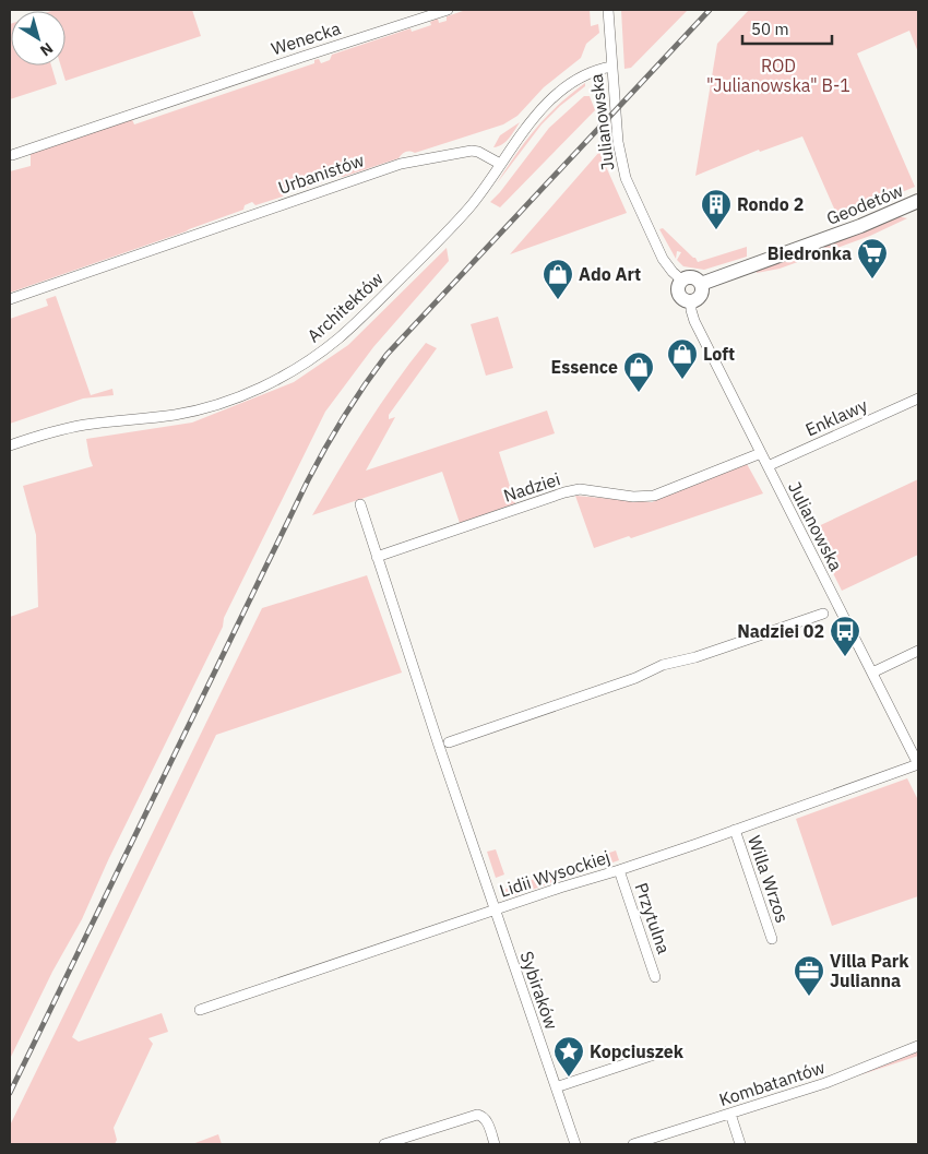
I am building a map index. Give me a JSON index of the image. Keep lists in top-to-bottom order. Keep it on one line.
{"streets":{"street":["Wenecka","Julianowska","Urbanistów","Geodetów","Architektów","Enklawy","Nadziei","Lidii Wysockiej","Willa Wrzos","Przytulna","Sybiraków","Kombatantów"]},"crossings":[["Julianowska","Geodetów"],["Julianowska","Enklawy"],["Julianowska","Nadziei"],["Julianowska","Lidii Wysockiej"],["Urbanistów","Architektów"],["Lidii Wysockiej","Willa Wrzos"],["Lidii Wysockiej","Przytulna"],["Lidii Wysockiej","Sybiraków"]],"parks":["ROD \"Julianowska\" B-1"],"places":{"building":["Rondo 2"],"supermarket":["Biedronka"],"shop":["Ado Art","Loft","Essence"],"bus stop":["Nadziei 02"],"office":["Villa Park Julianna"],"place":["Kopciuszek"]},"scale_bar":"50 m","north":"bottom right"}
